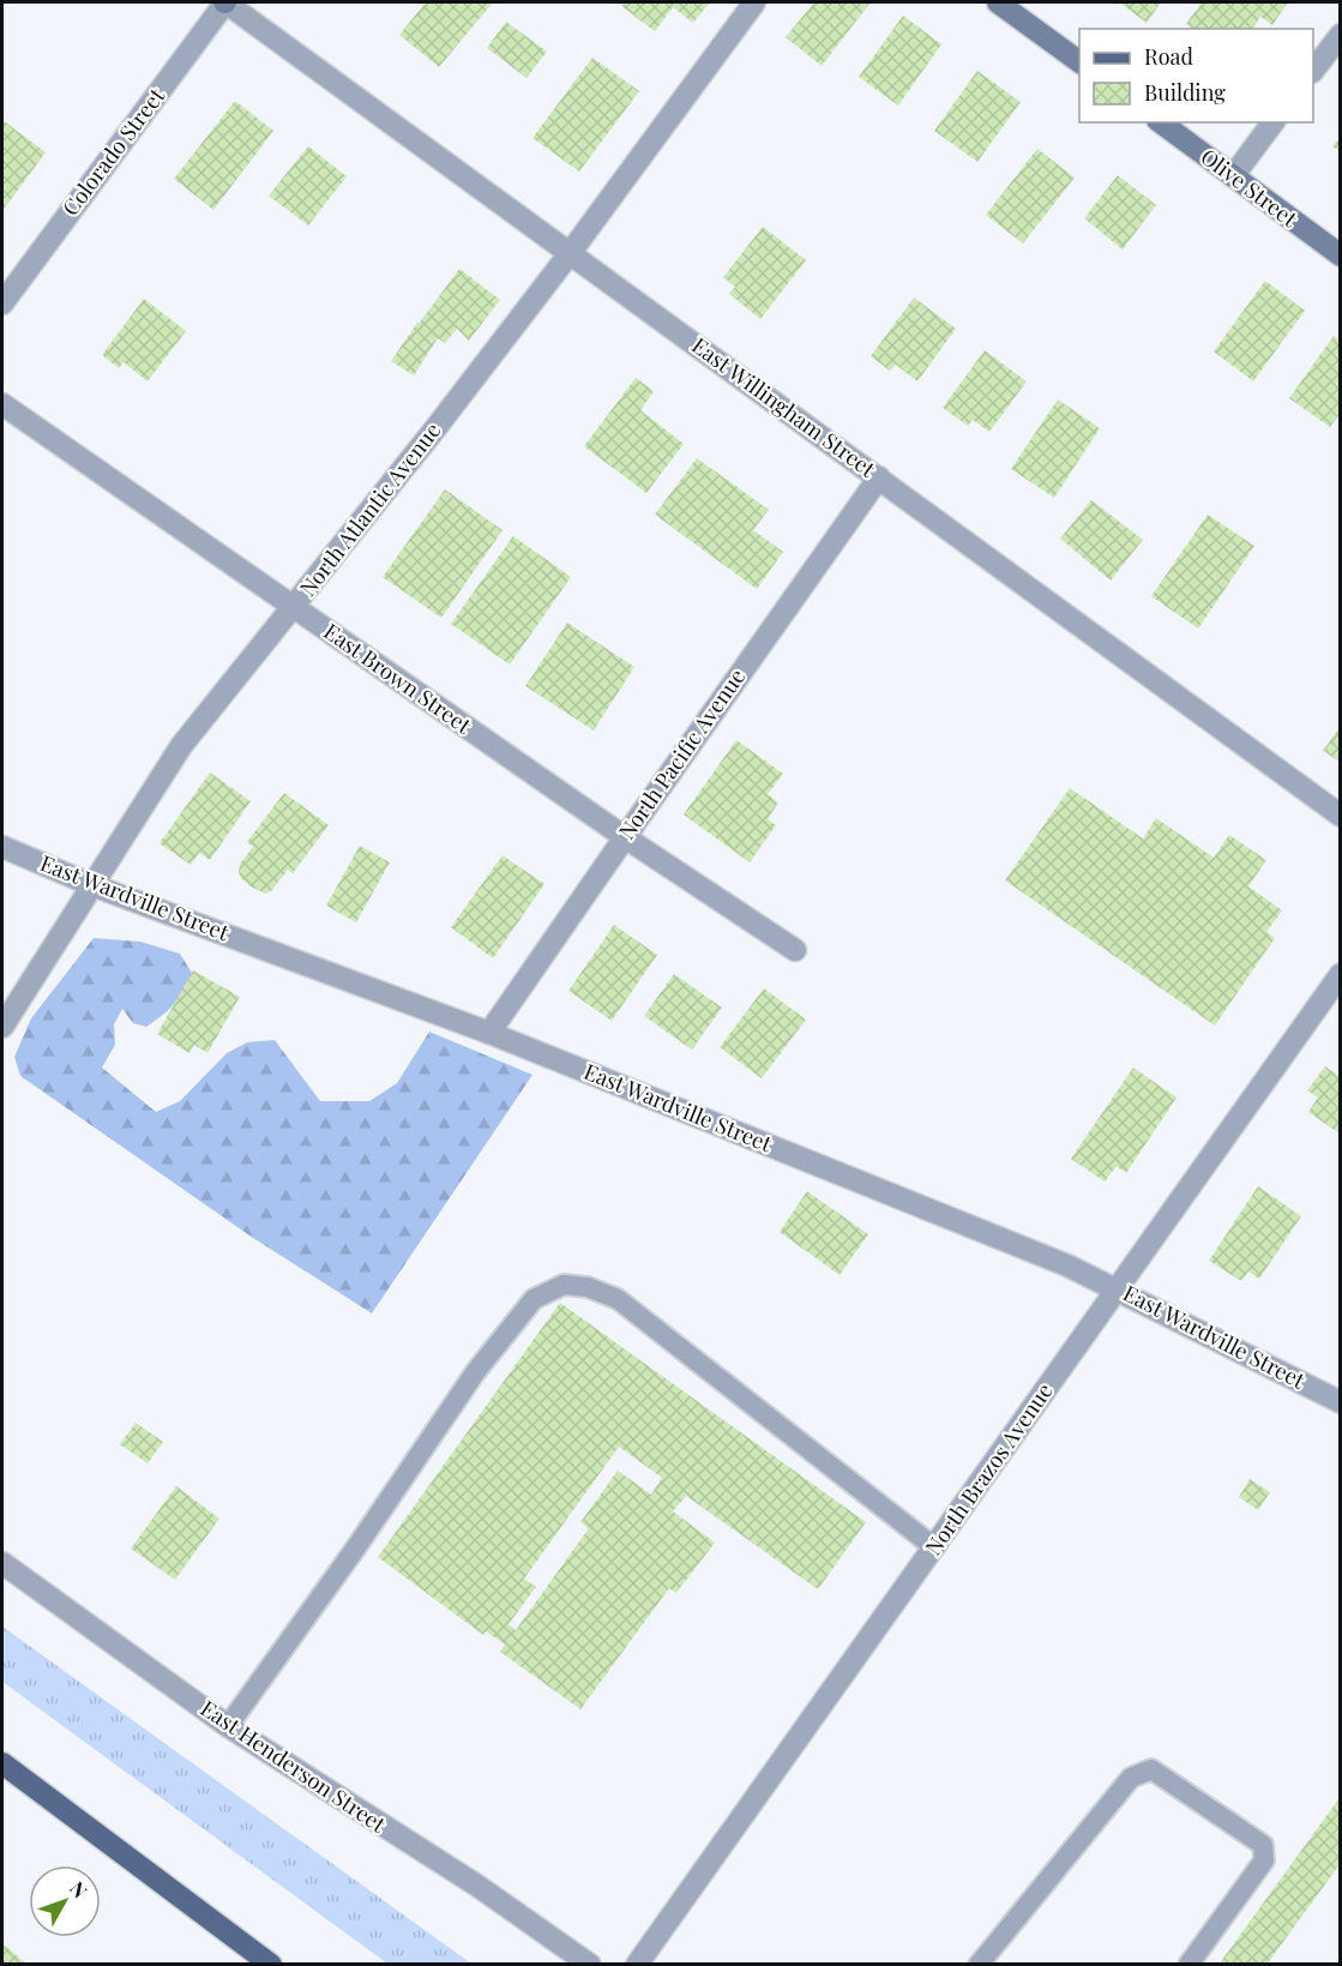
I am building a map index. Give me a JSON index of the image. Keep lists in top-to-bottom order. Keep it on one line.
{"streets":{"street":["Colorado Street","Olive Street","East Willingham Street","North Atlantic Avenue","East Brown Street","North Pacific Avenue","East Wardville Street","North Brazos Avenue","East Henderson Street"]},"crossings":[["Colorado Street","East Willingham Street"],["East Willingham Street","North Atlantic Avenue"],["East Willingham Street","North Pacific Avenue"],["North Atlantic Avenue","East Brown Street"],["North Atlantic Avenue","East Wardville Street"],["East Brown Street","North Pacific Avenue"],["North Pacific Avenue","East Wardville Street"],["East Wardville Street","North Brazos Avenue"]],"legend":["Road","Building"],"north":"top right"}
